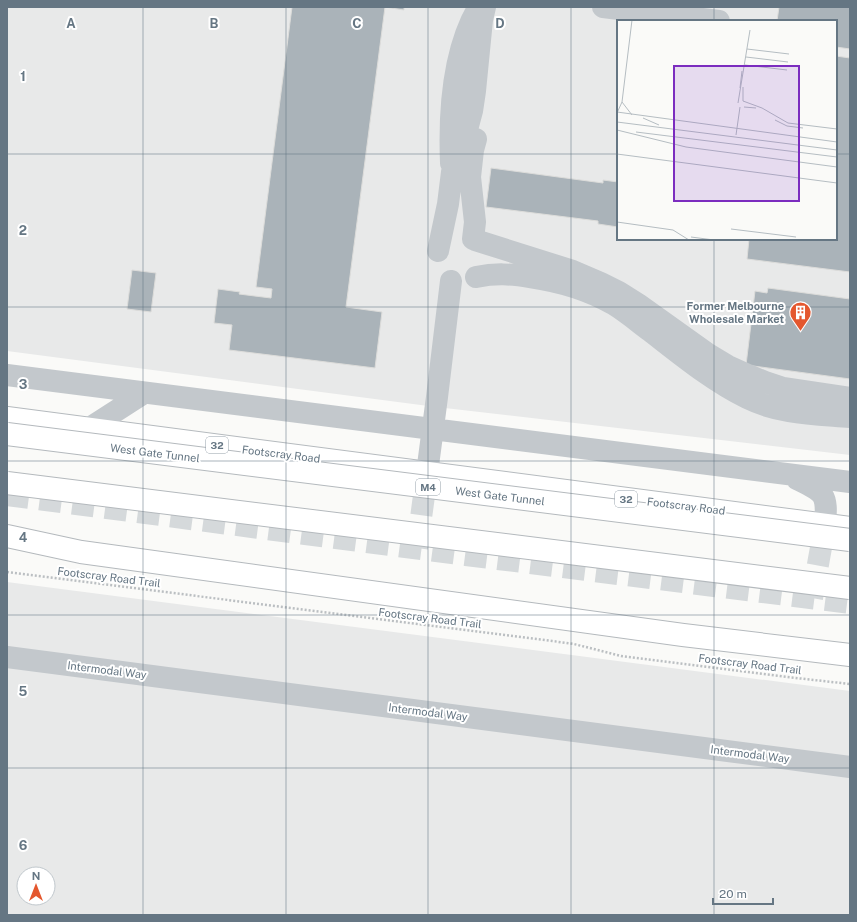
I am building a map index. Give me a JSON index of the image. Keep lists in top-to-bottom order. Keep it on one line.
{"streets":{"main road":["32","West Gate Tunnel","Footscray Road","M4"],"street":["Intermodal Way"],"path":["Footscray Road Trail"]},"places":{"building":["Former Melbourne Wholesale Market"]},"scale_bar":"20 m","north":"top","grid":{"columns":["A","B","C","D"],"rows":["1","2","3","4","5","6"]}}
